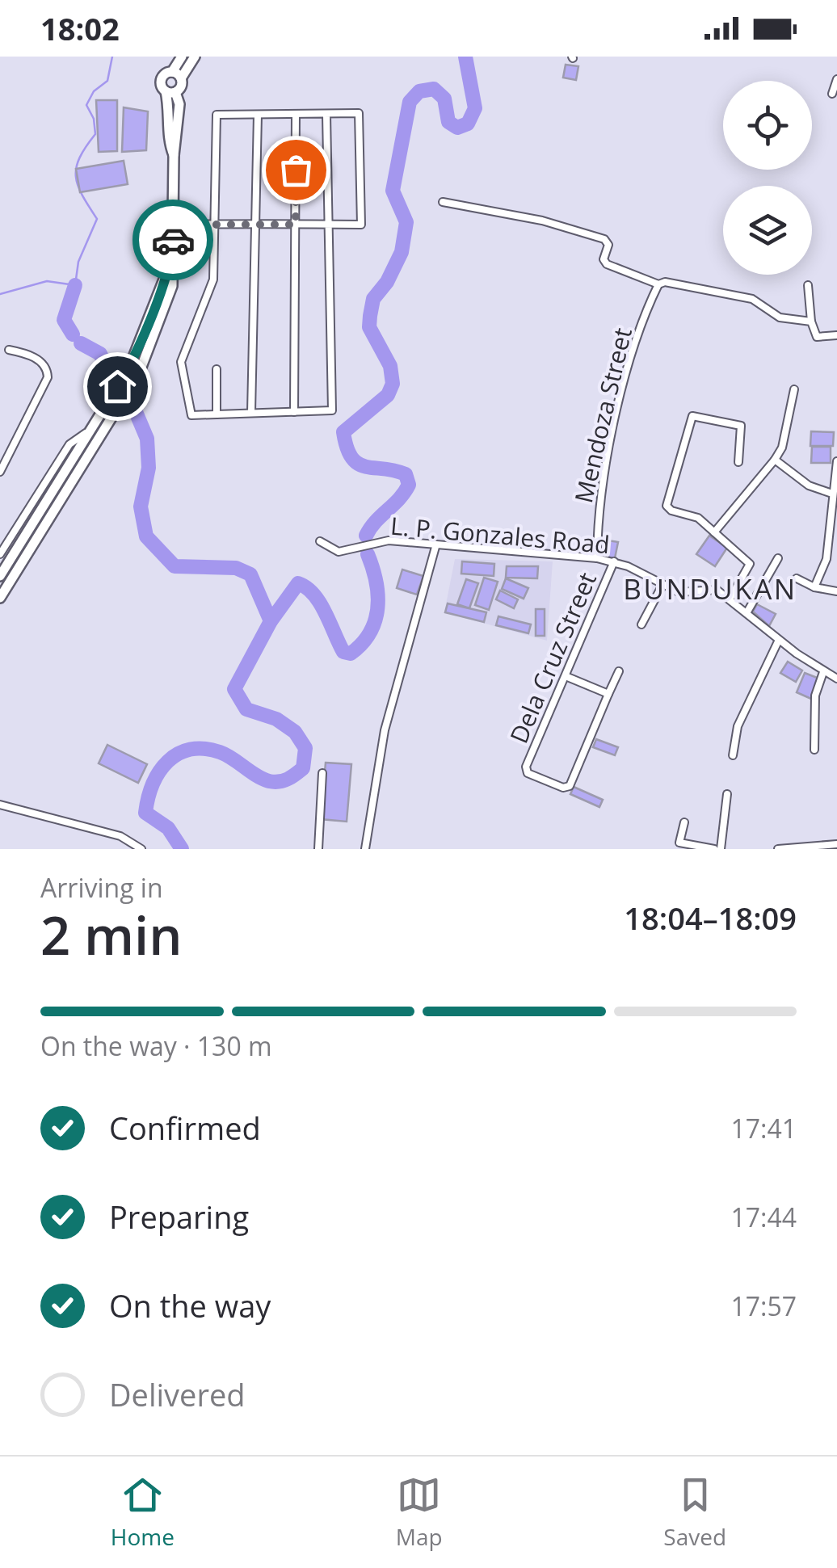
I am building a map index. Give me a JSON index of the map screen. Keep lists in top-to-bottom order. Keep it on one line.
{"streets":{"street":["Mendoza Street","L. P. Gonzales Road","Dela Cruz Street"]},"crossings":[["Mendoza Street","L. P. Gonzales Road"],["L. P. Gonzales Road","Dela Cruz Street"]],"districts":["BUNDUKAN"],"page":{"status":"18:02","heading":["2 min","Arriving in","18:04–18:09"],"bar":"On the way · 130 m","list":[["Confirmed","17:41"],["Preparing","17:44"],["On the way","17:57"],"Delivered"],"tabs":["Home","Map","Saved"]}}
